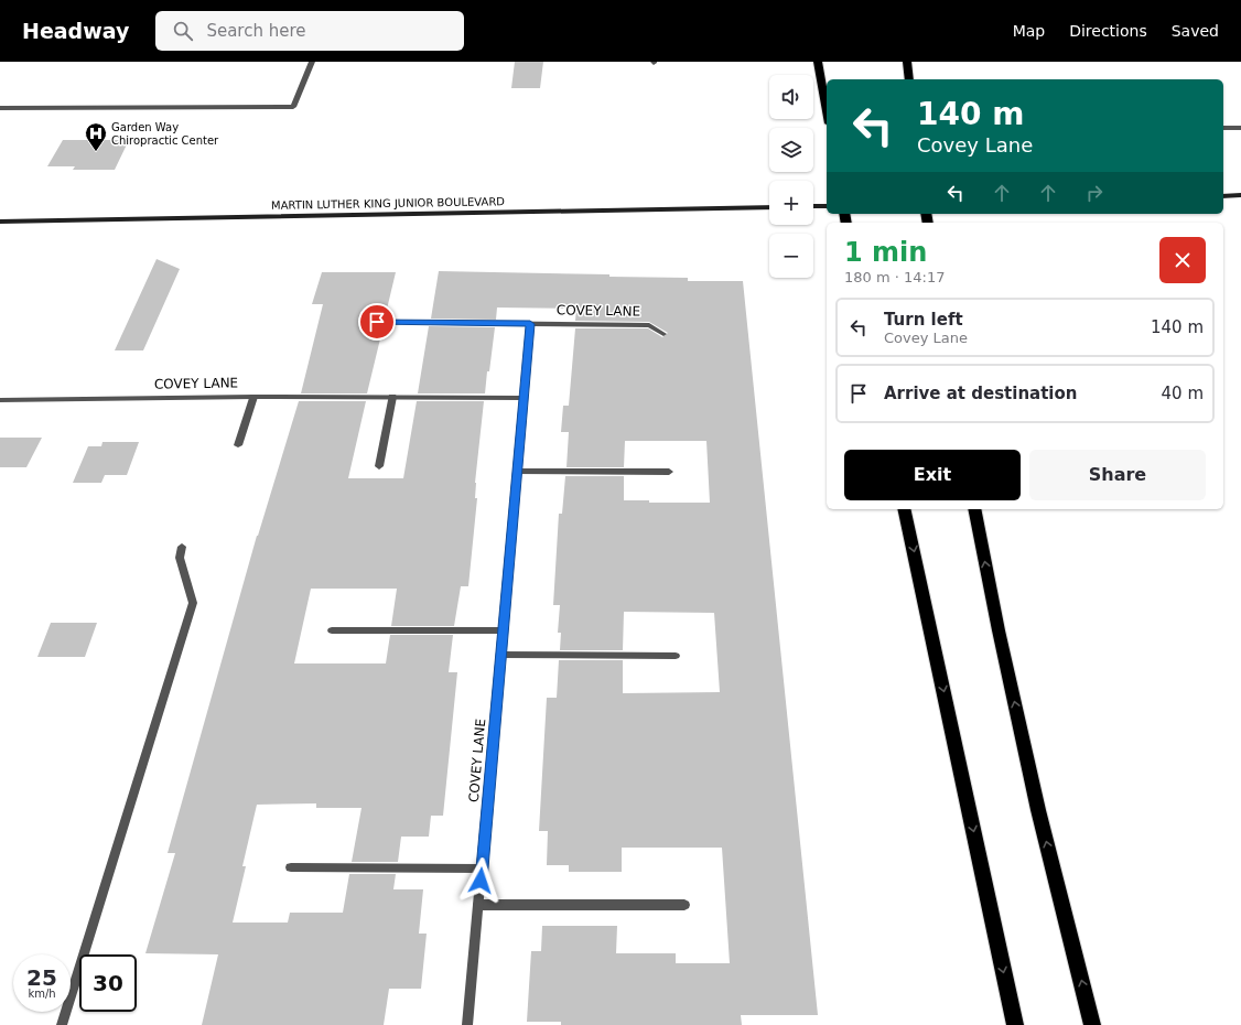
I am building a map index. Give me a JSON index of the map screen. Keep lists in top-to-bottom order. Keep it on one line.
{"streets":{"main road":["MARTIN LUTHER KING JUNIOR BOULEVARD"],"street":["COVEY LANE"]},"places":{"hospital":["Garden Way Chiropractic Center"]},"page":{"header":"Headway","search":"Search here","nav":["Map","Directions","Saved"],"map_buttons":["+","−"],"turn":["140 m","Covey Lane"],"heading":["1 min","180 m · 14:17"],"list":[{"name":"Turn left","note":"Covey Lane","value":"140 m"},{"name":"Arrive at destination","value":"40 m"}],"buttons":["Exit","Share"],"speed":"25 km/h","limit":"30"}}
